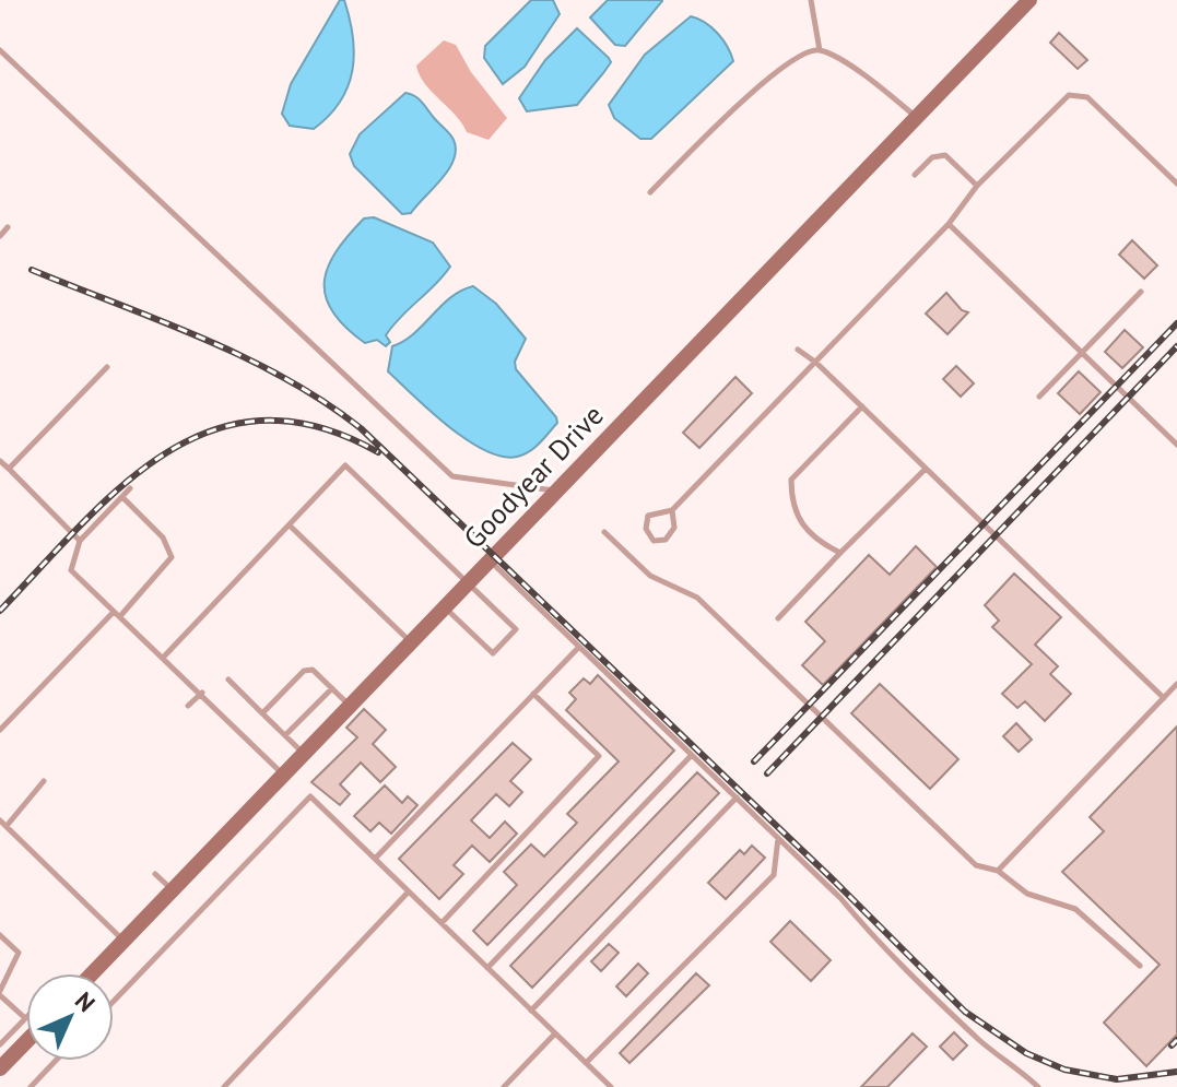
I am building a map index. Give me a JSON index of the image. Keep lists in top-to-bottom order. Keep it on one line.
{"streets":{"street":["Goodyear Drive"]},"north":"top right"}
